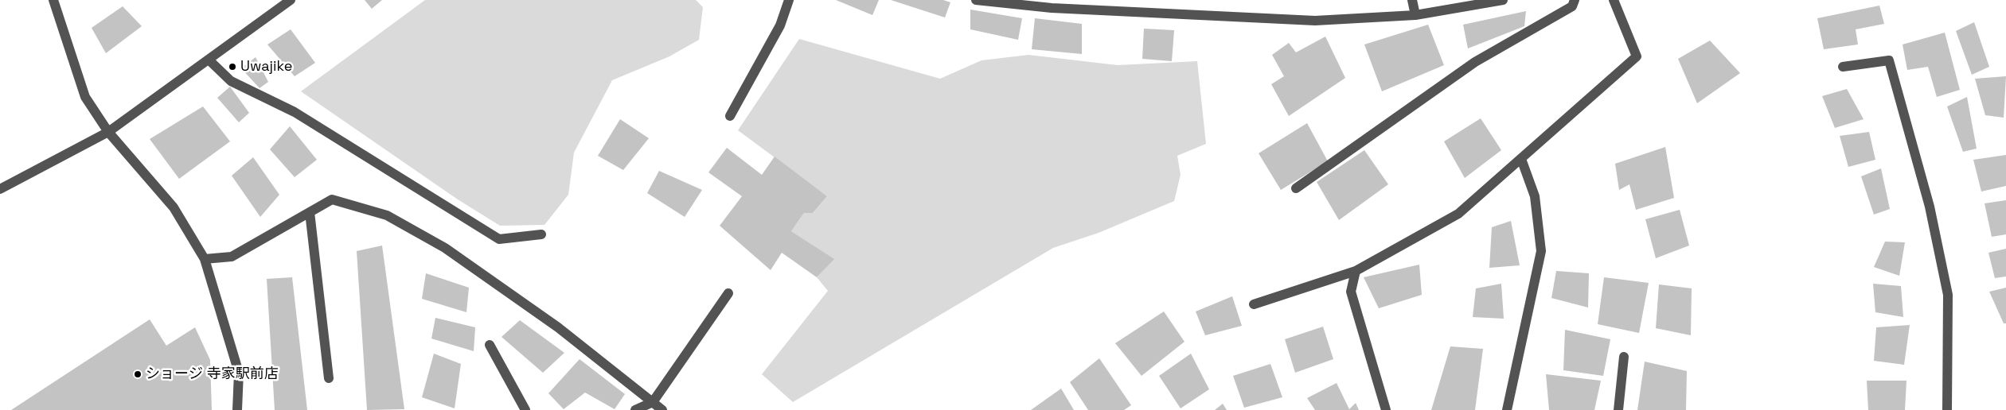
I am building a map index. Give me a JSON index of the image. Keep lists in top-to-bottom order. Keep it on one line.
{"places":["Uwajike","ショージ 寺家駅前店"]}
